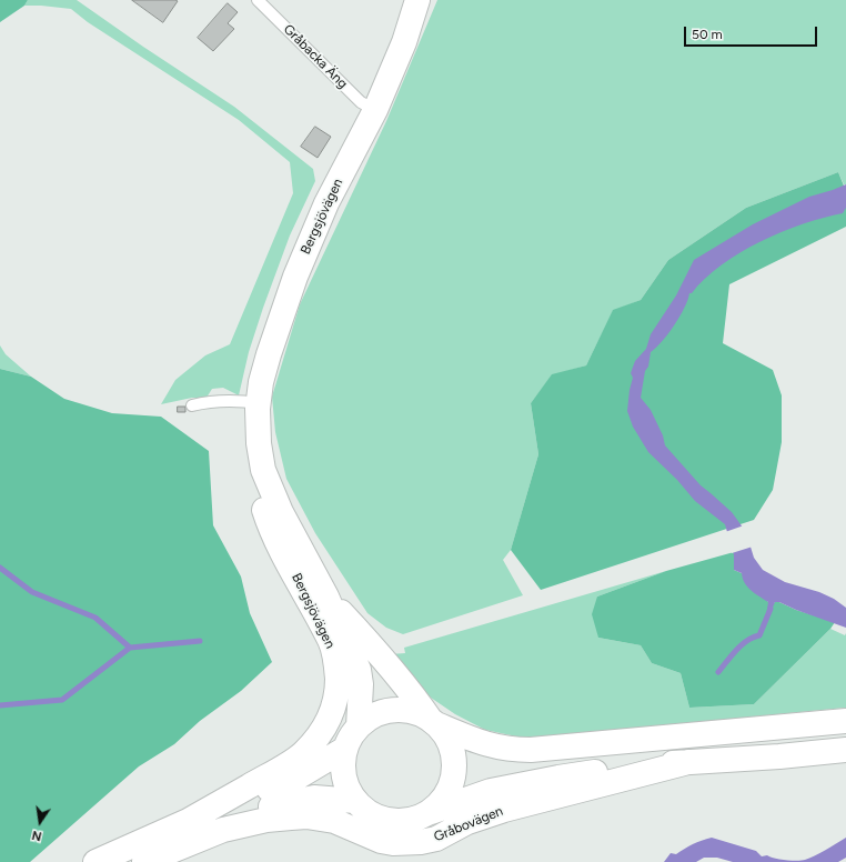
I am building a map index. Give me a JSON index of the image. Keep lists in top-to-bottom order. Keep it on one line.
{"streets":{"main road":["Bergsjövägen","Gråbovägen"],"lane":["Gråbacka Äng"]},"crossings":[["Gråbacka Äng","Bergsjövägen"],["Bergsjövägen","Gråbovägen"]],"scale_bar":"50 m","north":"bottom"}
